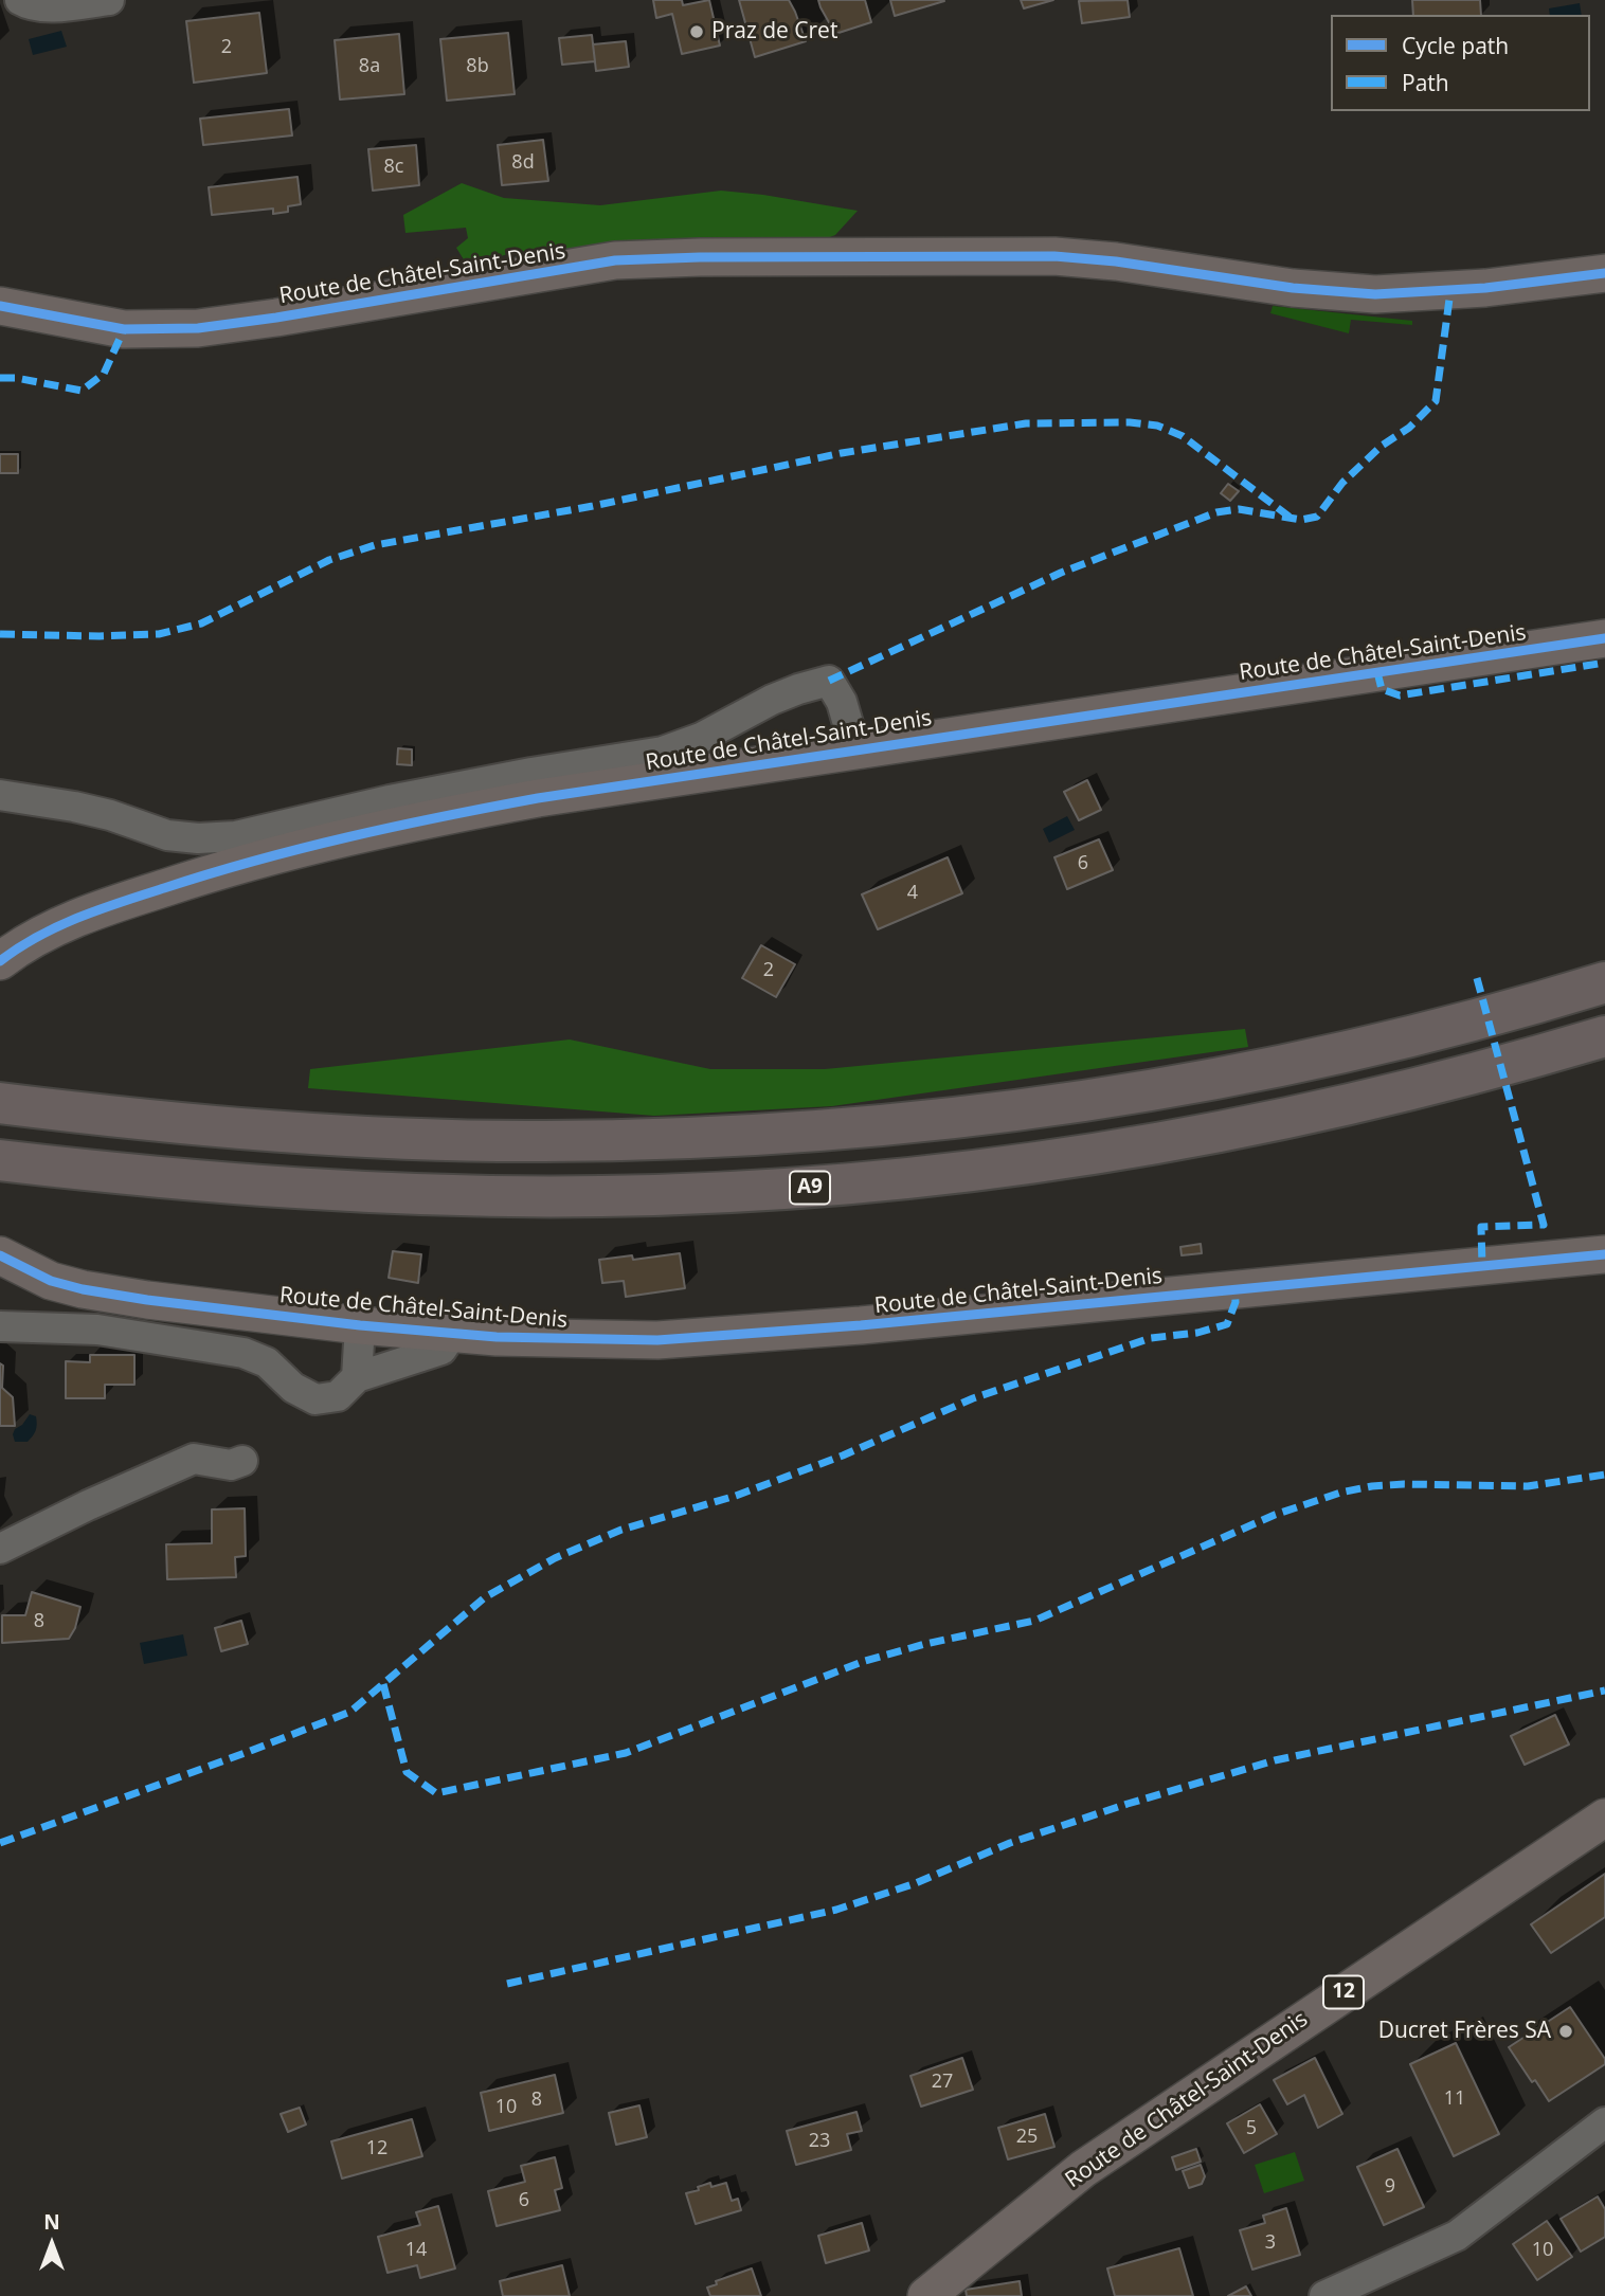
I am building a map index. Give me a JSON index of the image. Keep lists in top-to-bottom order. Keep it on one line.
{"streets":{"highway":["A9"],"main road":["Route de Châtel-Saint-Denis","12"]},"places":["Praz de Cret","Ducret Frères SA"],"house_numbers":["2","8a","8b","8d","8c","6","4","2","8","27","11","8","10","5","25","23","12","9","6","3","14","10"],"legend":["Cycle path","Path"],"north":"top"}
